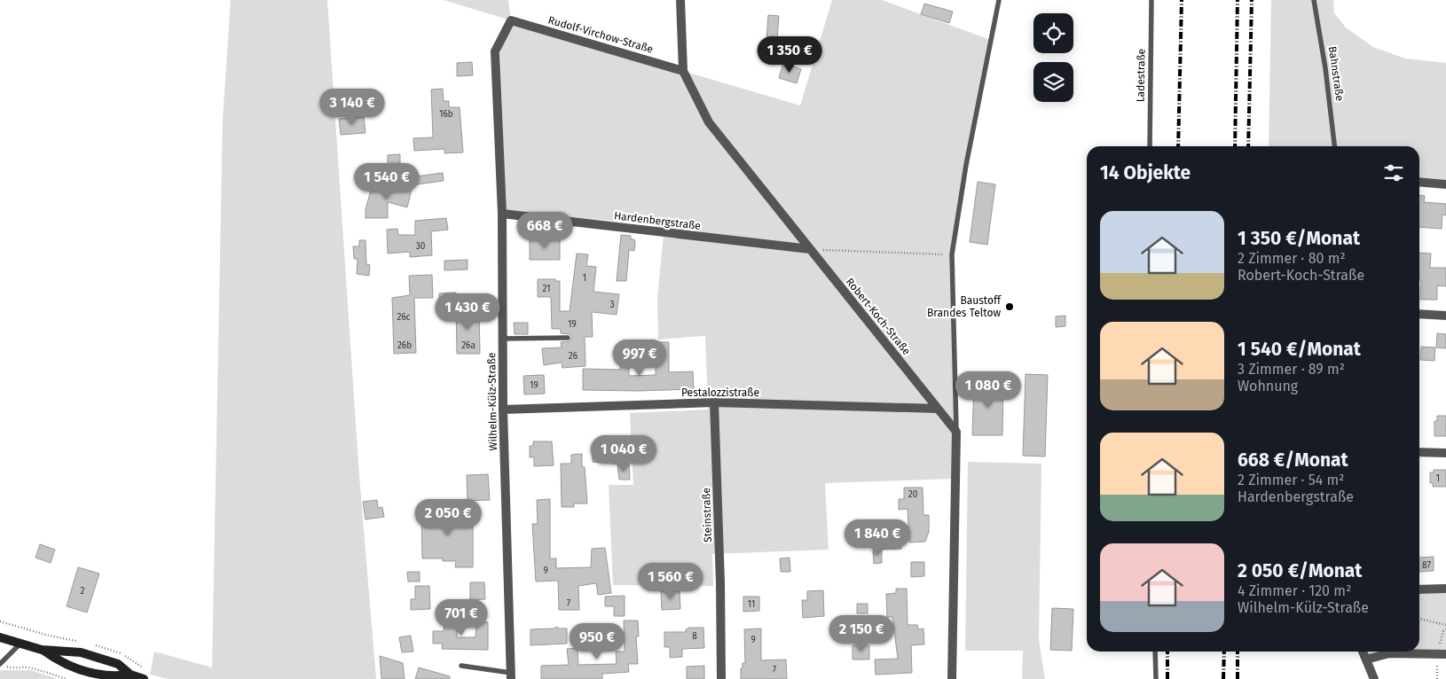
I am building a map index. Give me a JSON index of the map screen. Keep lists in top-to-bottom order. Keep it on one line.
{"streets":{"street":["Rudolf-Virchow-Straße","Hardenbergstraße","Robert-Koch-Straße","Pestalozzistraße","Wilhelm-Külz-Straße","Steinstraße"],"lane":["Bahnstraße","Ladestraße"]},"crossings":[["Rudolf-Virchow-Straße","Robert-Koch-Straße"],["Rudolf-Virchow-Straße","Wilhelm-Külz-Straße"],["Hardenbergstraße","Robert-Koch-Straße"],["Hardenbergstraße","Wilhelm-Külz-Straße"],["Robert-Koch-Straße","Pestalozzistraße"],["Pestalozzistraße","Wilhelm-Külz-Straße"],["Pestalozzistraße","Steinstraße"]],"places":["Baustoff Brandes Teltow"],"house_numbers":["16b","30","1","21","3","26c","19","26b","26a","26","19","1","20","87","9","2","7","11","8","9","7"],"page":{"price":["1 350 €","3 140 €","1 540 €","668 €","1 430 €","997 €","1 080 €","1 040 €","2 050 €","1 840 €","1 560 €","701 €","2 150 €","950 €"],"heading":"14 Objekte","list":[{"name":"1 350 €/Monat","note":"2 Zimmer · 80 m² · Robert-Koch-Straße"},{"name":"1 540 €/Monat","note":"3 Zimmer · 89 m² · Wohnung"},{"name":"668 €/Monat","note":"2 Zimmer · 54 m² · Hardenbergstraße"},{"name":"2 050 €/Monat","note":"4 Zimmer · 120 m² · Wilhelm-Külz-Straße"}]}}
